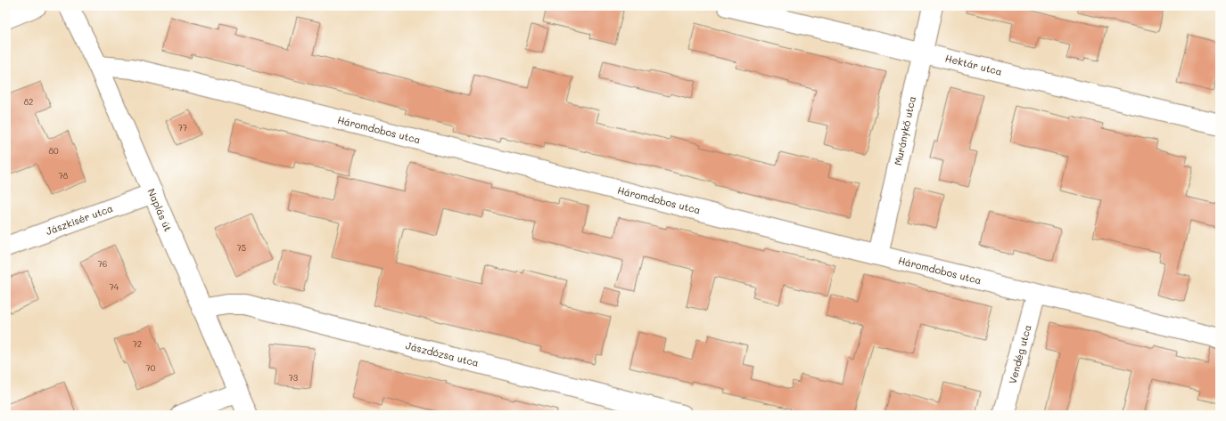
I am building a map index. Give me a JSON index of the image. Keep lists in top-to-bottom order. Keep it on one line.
{"streets":{"street":["Hektár utca","Háromdobos utca","Muránykő utca","Naplás út","Jászkisér utca","Jászdózsa utca","Vendég utca"]},"crossings":[["Hektár utca","Muránykő utca"],["Háromdobos utca","Muránykő utca"],["Háromdobos utca","Naplás út"],["Háromdobos utca","Vendég utca"],["Naplás út","Jászkisér utca"],["Naplás út","Jászdózsa utca"]],"house_numbers":["82","77","80","78","75","76","74","72","70","73"]}
